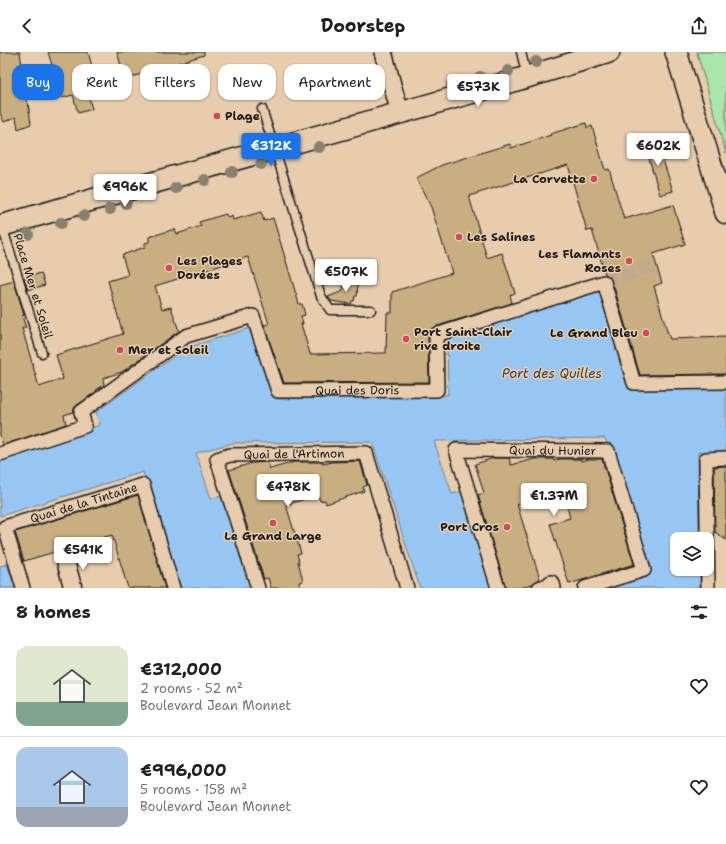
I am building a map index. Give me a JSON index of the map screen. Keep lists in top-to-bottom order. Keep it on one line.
{"streets":{"street":["Quai des Doris","Quai du Hunier","Quai de l'Artimon","Quai de la Tintaine"],"lane":["Place Mer et Soleil"]},"water":["Port des Quilles"],"places":["Plage","La Corvette","Les Salines","Les Flamants Roses","Les Plages Dorées","Le Grand Bleu","Port Saint-Clair rive droite","Mer et Soleil","Le Grand Large","Port Cros"],"page":{"header":"Doorstep","chip":["Buy","Rent","Filters","New","Apartment"],"price":["€573K","€312K","€602K","€996K","€507K","€478K","€1.37M","€541K"],"heading":"8 homes","list":[{"name":"€312,000","note":"2 rooms · 52 m² · Boulevard Jean Monnet"},{"name":"€996,000","note":"5 rooms · 158 m² · Boulevard Jean Monnet"}]}}
